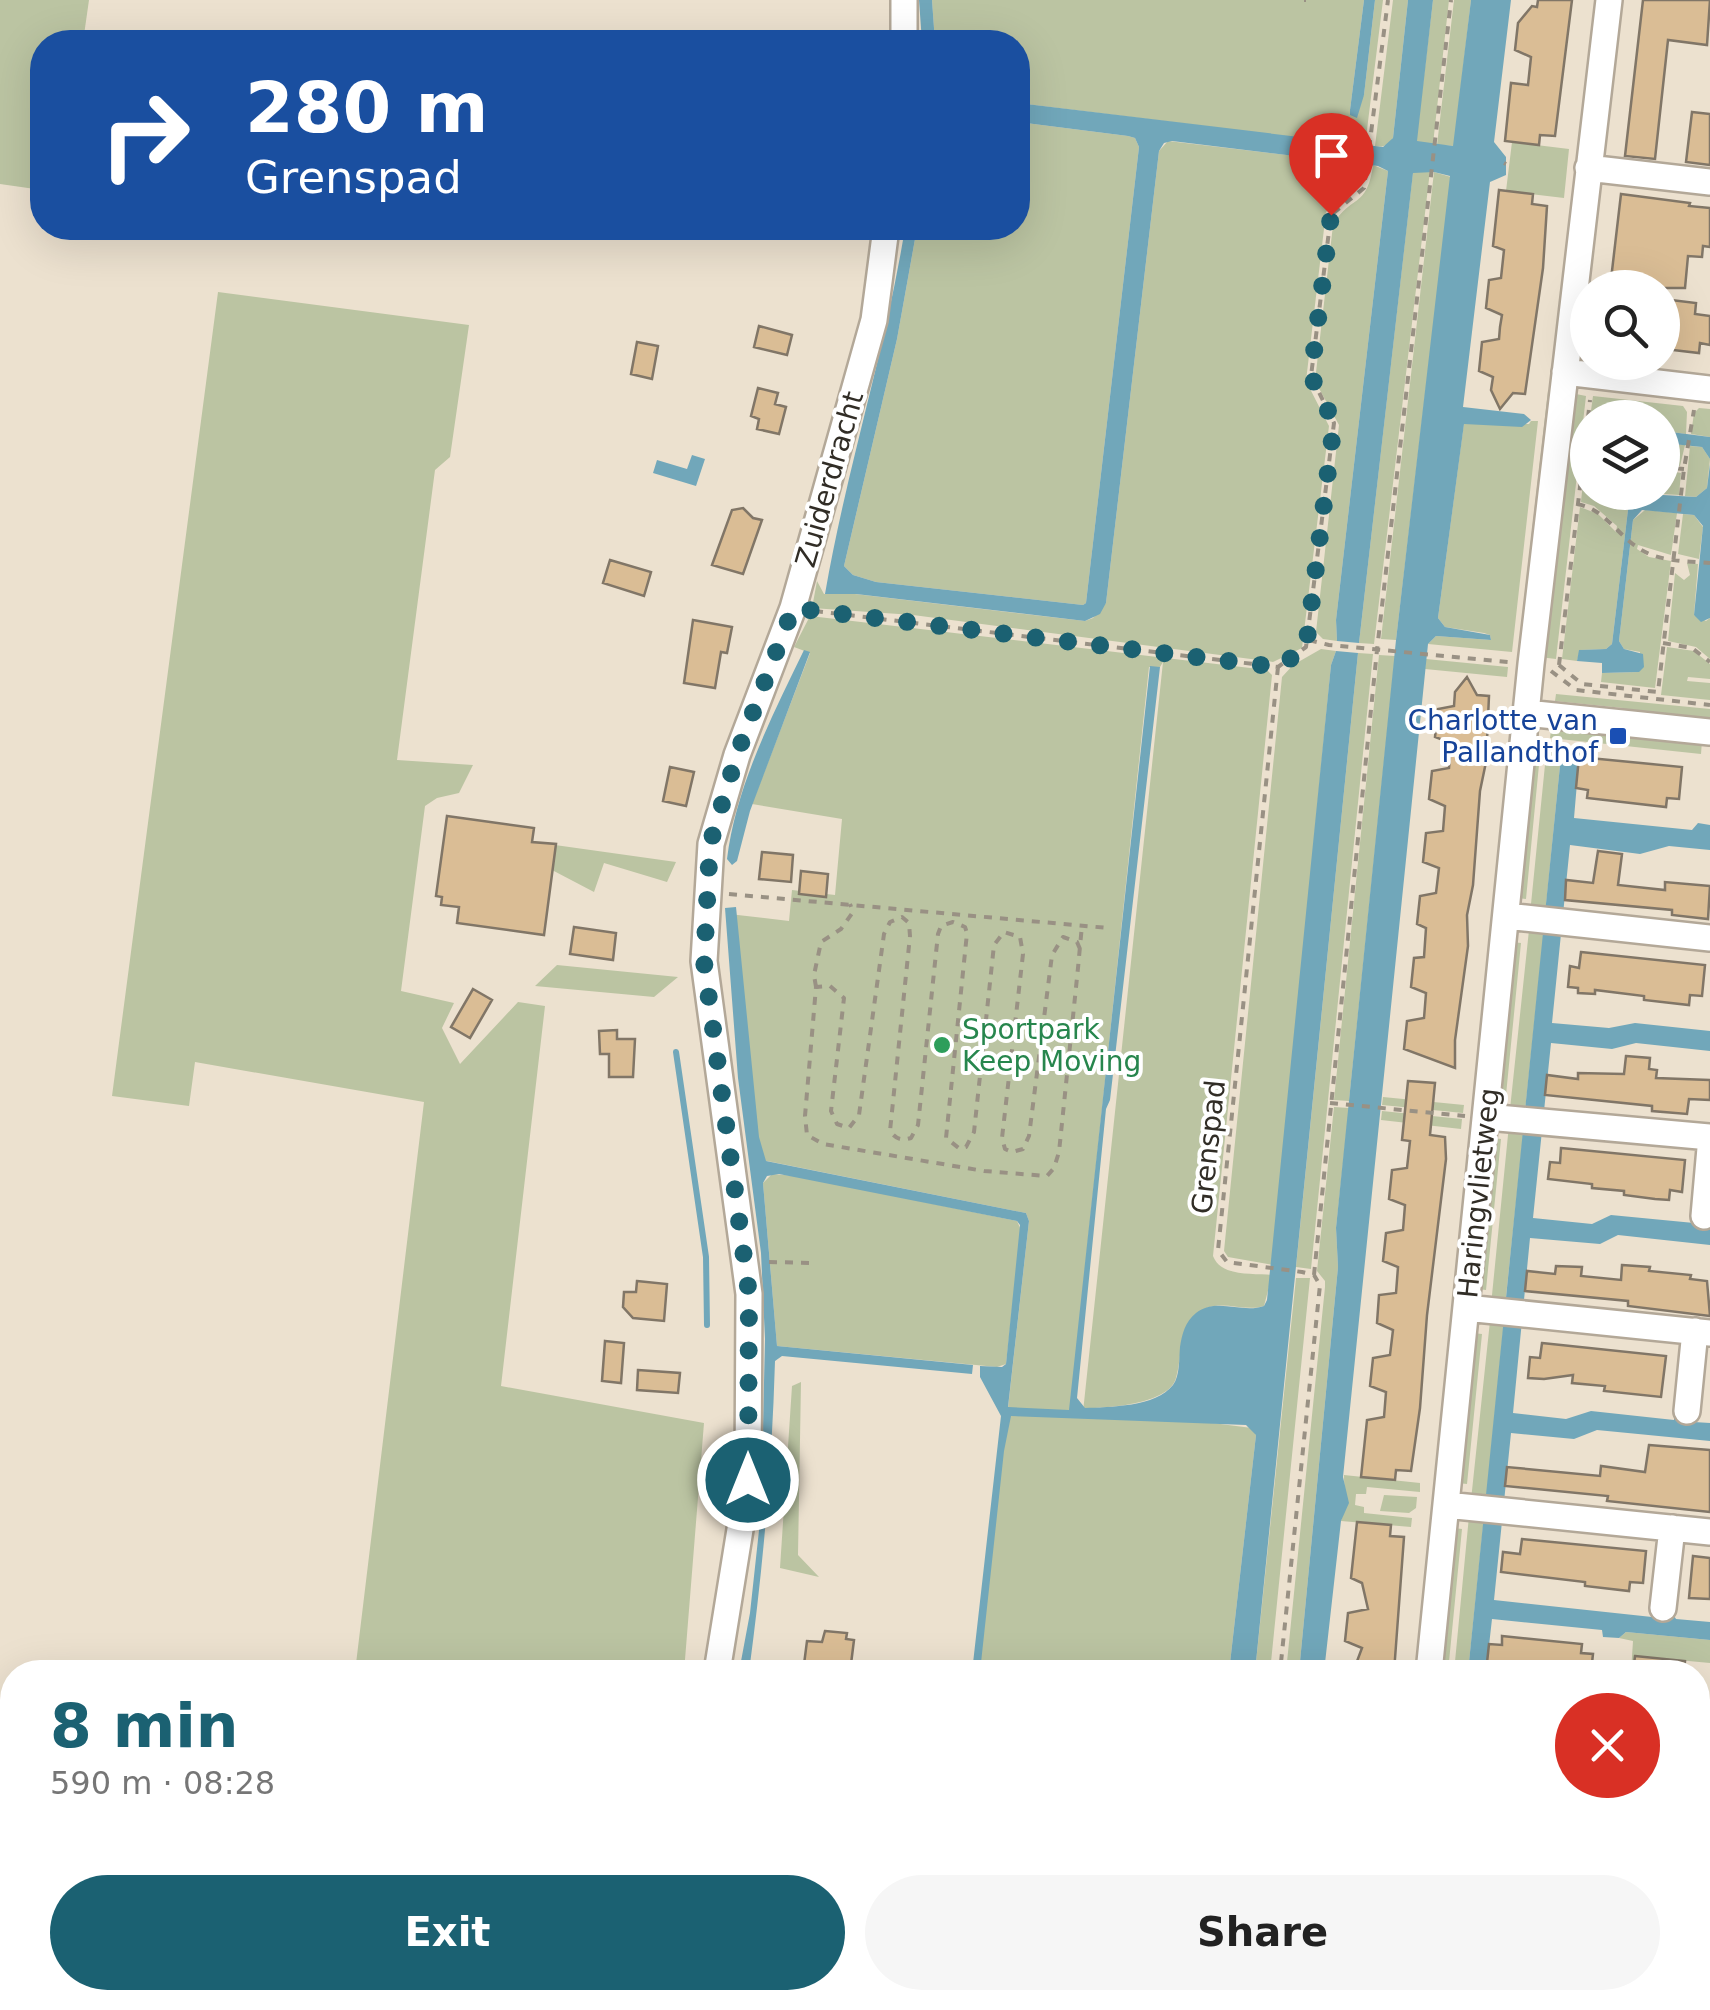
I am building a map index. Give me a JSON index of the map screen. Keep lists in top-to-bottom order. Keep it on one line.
{"streets":{"street":["Zuiderdracht","Haringvlietweg"],"path":["Grenspad"]},"places":{"transit":["Charlotte van Pallandthof"],"other":["Sportpark Keep Moving"]},"page":{"turn":["280 m","Grenspad"],"heading":["8 min","590 m · 08:28"],"buttons":["Exit","Share"]}}
